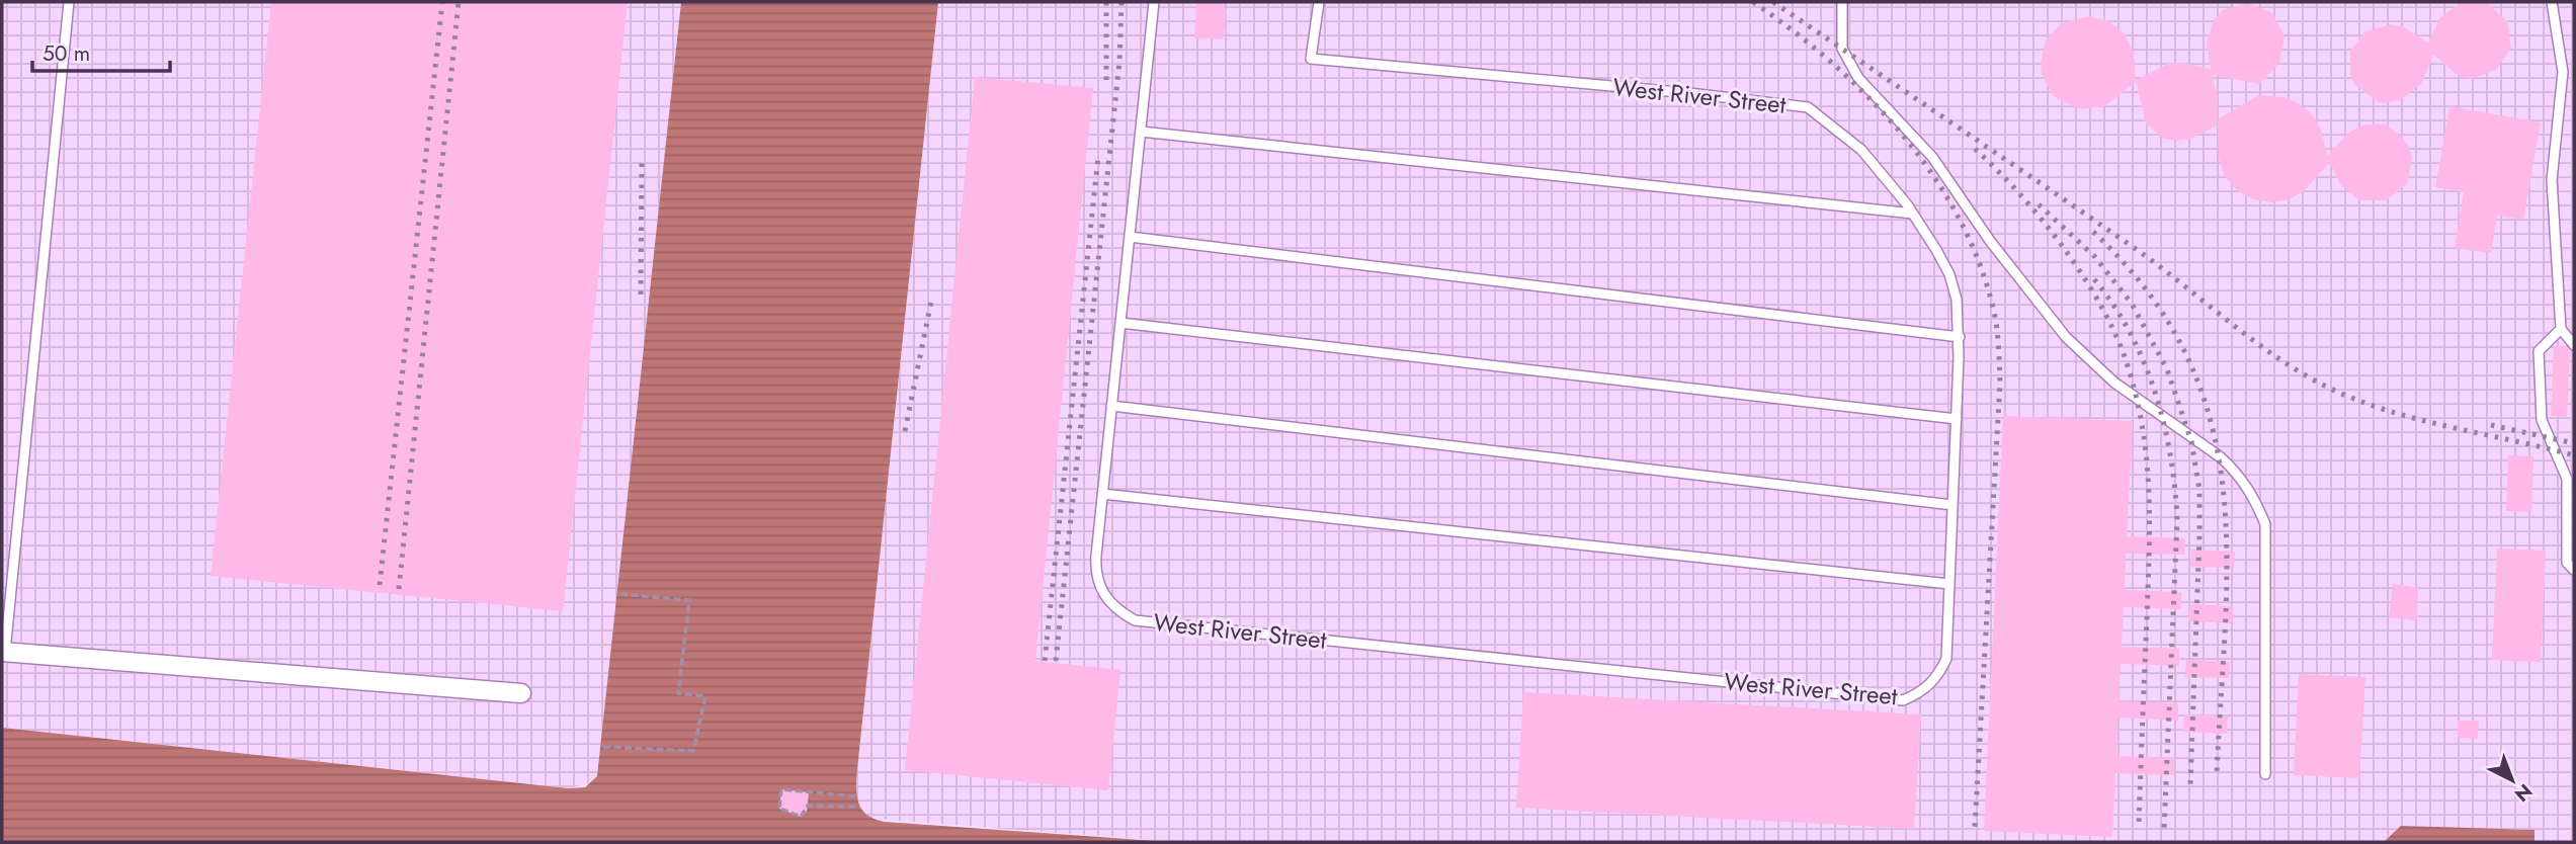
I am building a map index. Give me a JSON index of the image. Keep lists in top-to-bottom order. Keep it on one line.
{"streets":{"lane":["West River Street"]},"scale_bar":"50 m","north":"bottom right"}
